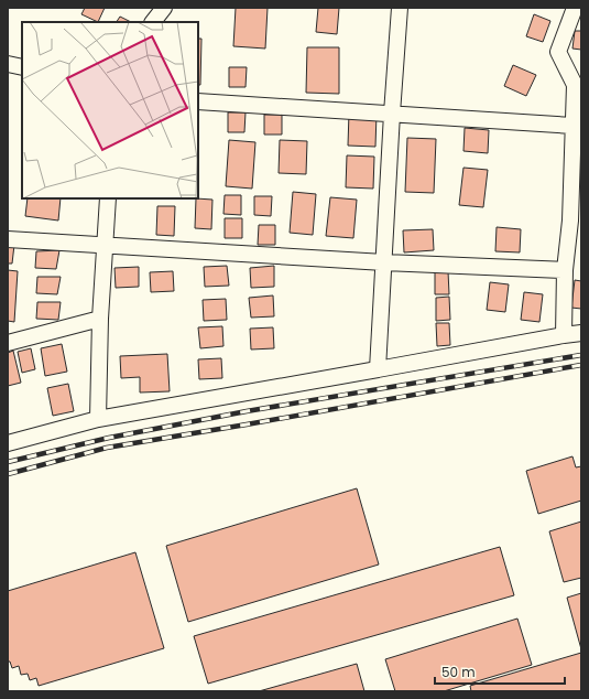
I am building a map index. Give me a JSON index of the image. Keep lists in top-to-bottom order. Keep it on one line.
{"scale_bar":"50 m"}
